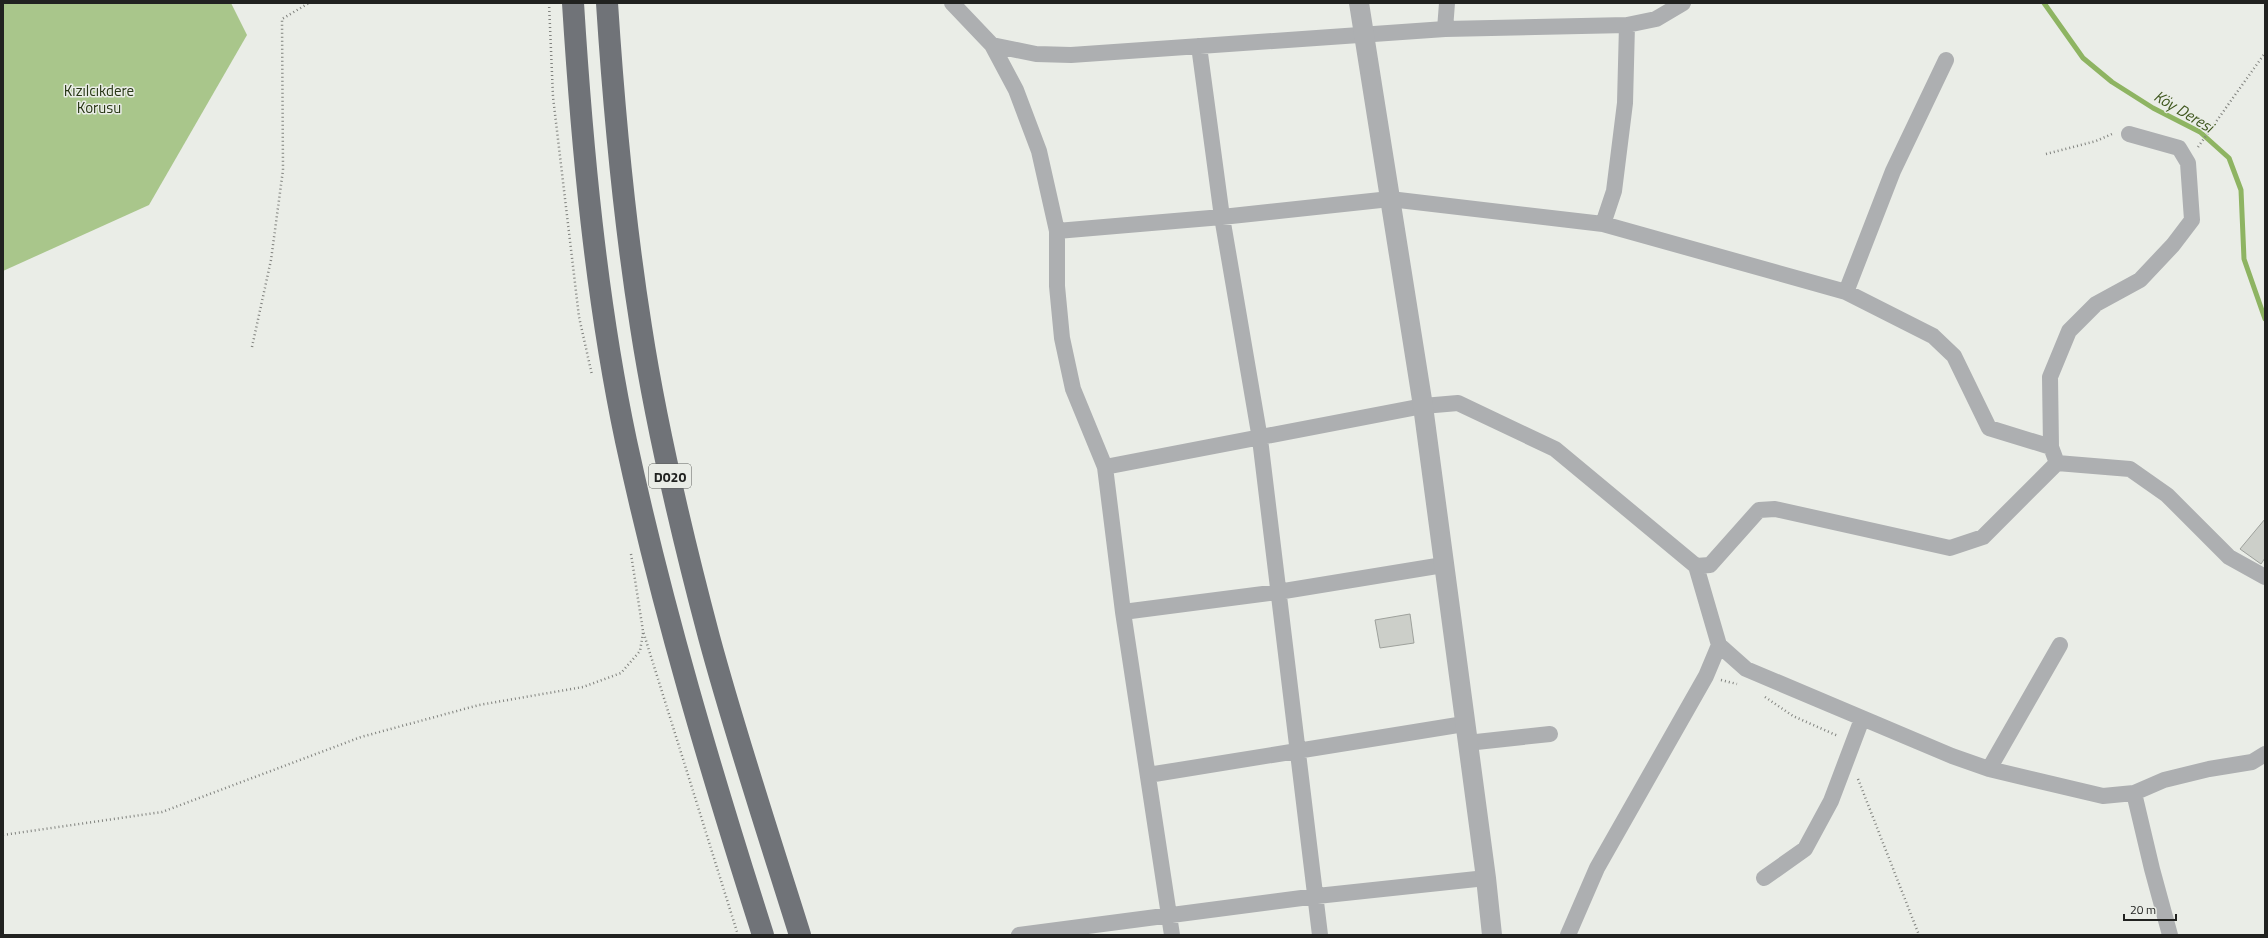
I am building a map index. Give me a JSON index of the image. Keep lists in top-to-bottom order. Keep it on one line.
{"streets":{"highway":["D020"]},"water":["Köy Deresi"],"parks":["Kızılcıkdere Korusu"],"scale_bar":"20 m"}
